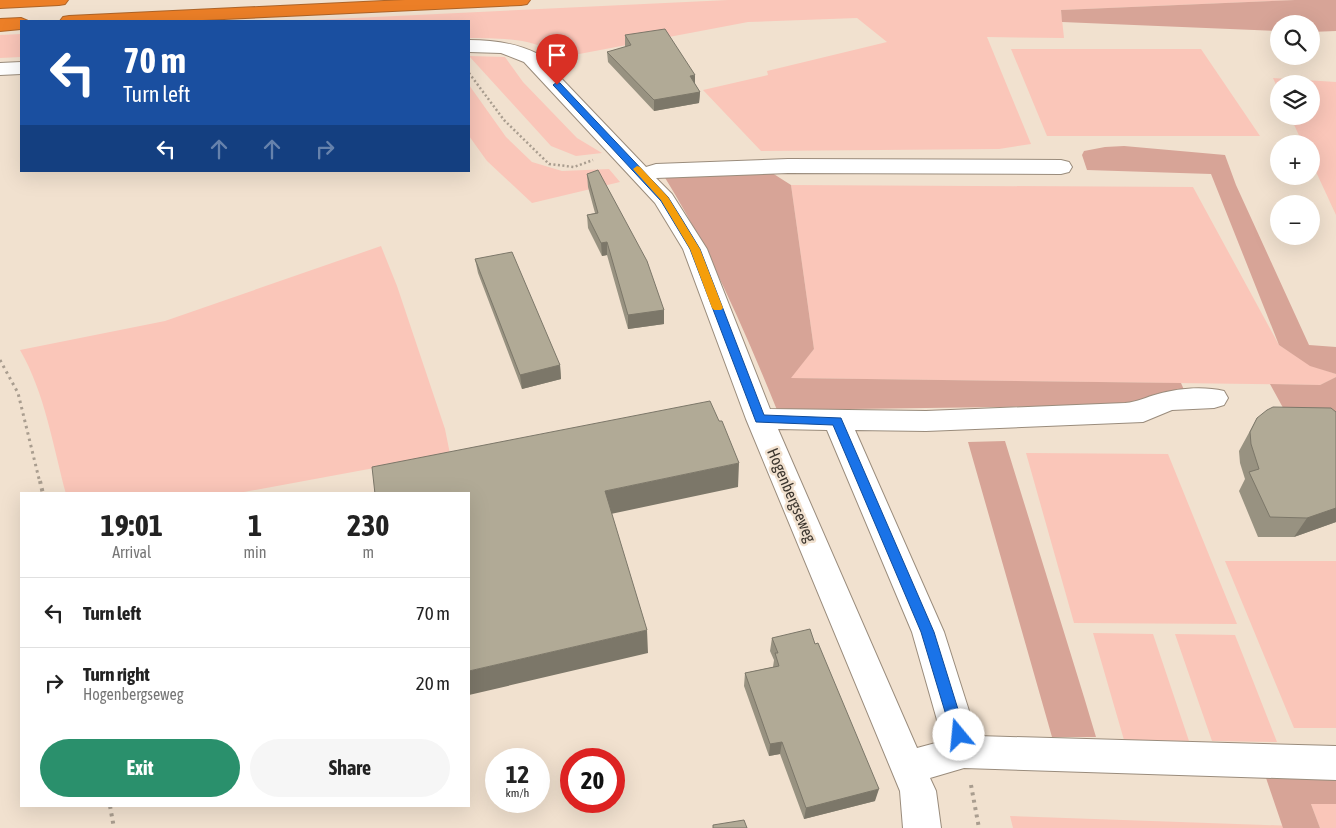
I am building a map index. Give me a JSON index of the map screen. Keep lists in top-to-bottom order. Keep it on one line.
{"streets":{"street":["Hogenbergseweg"]},"page":{"map_buttons":["+","−"],"turn":["70 m","Turn left"],"eta":["19:01","Arrival","1","min","230","m"],"list":[{"name":"Turn left","value":"70 m"},{"name":"Turn right","note":"Hogenbergseweg","value":"20 m"}],"buttons":["Exit","Share"],"speed":"12 km/h","limit":"20"}}
